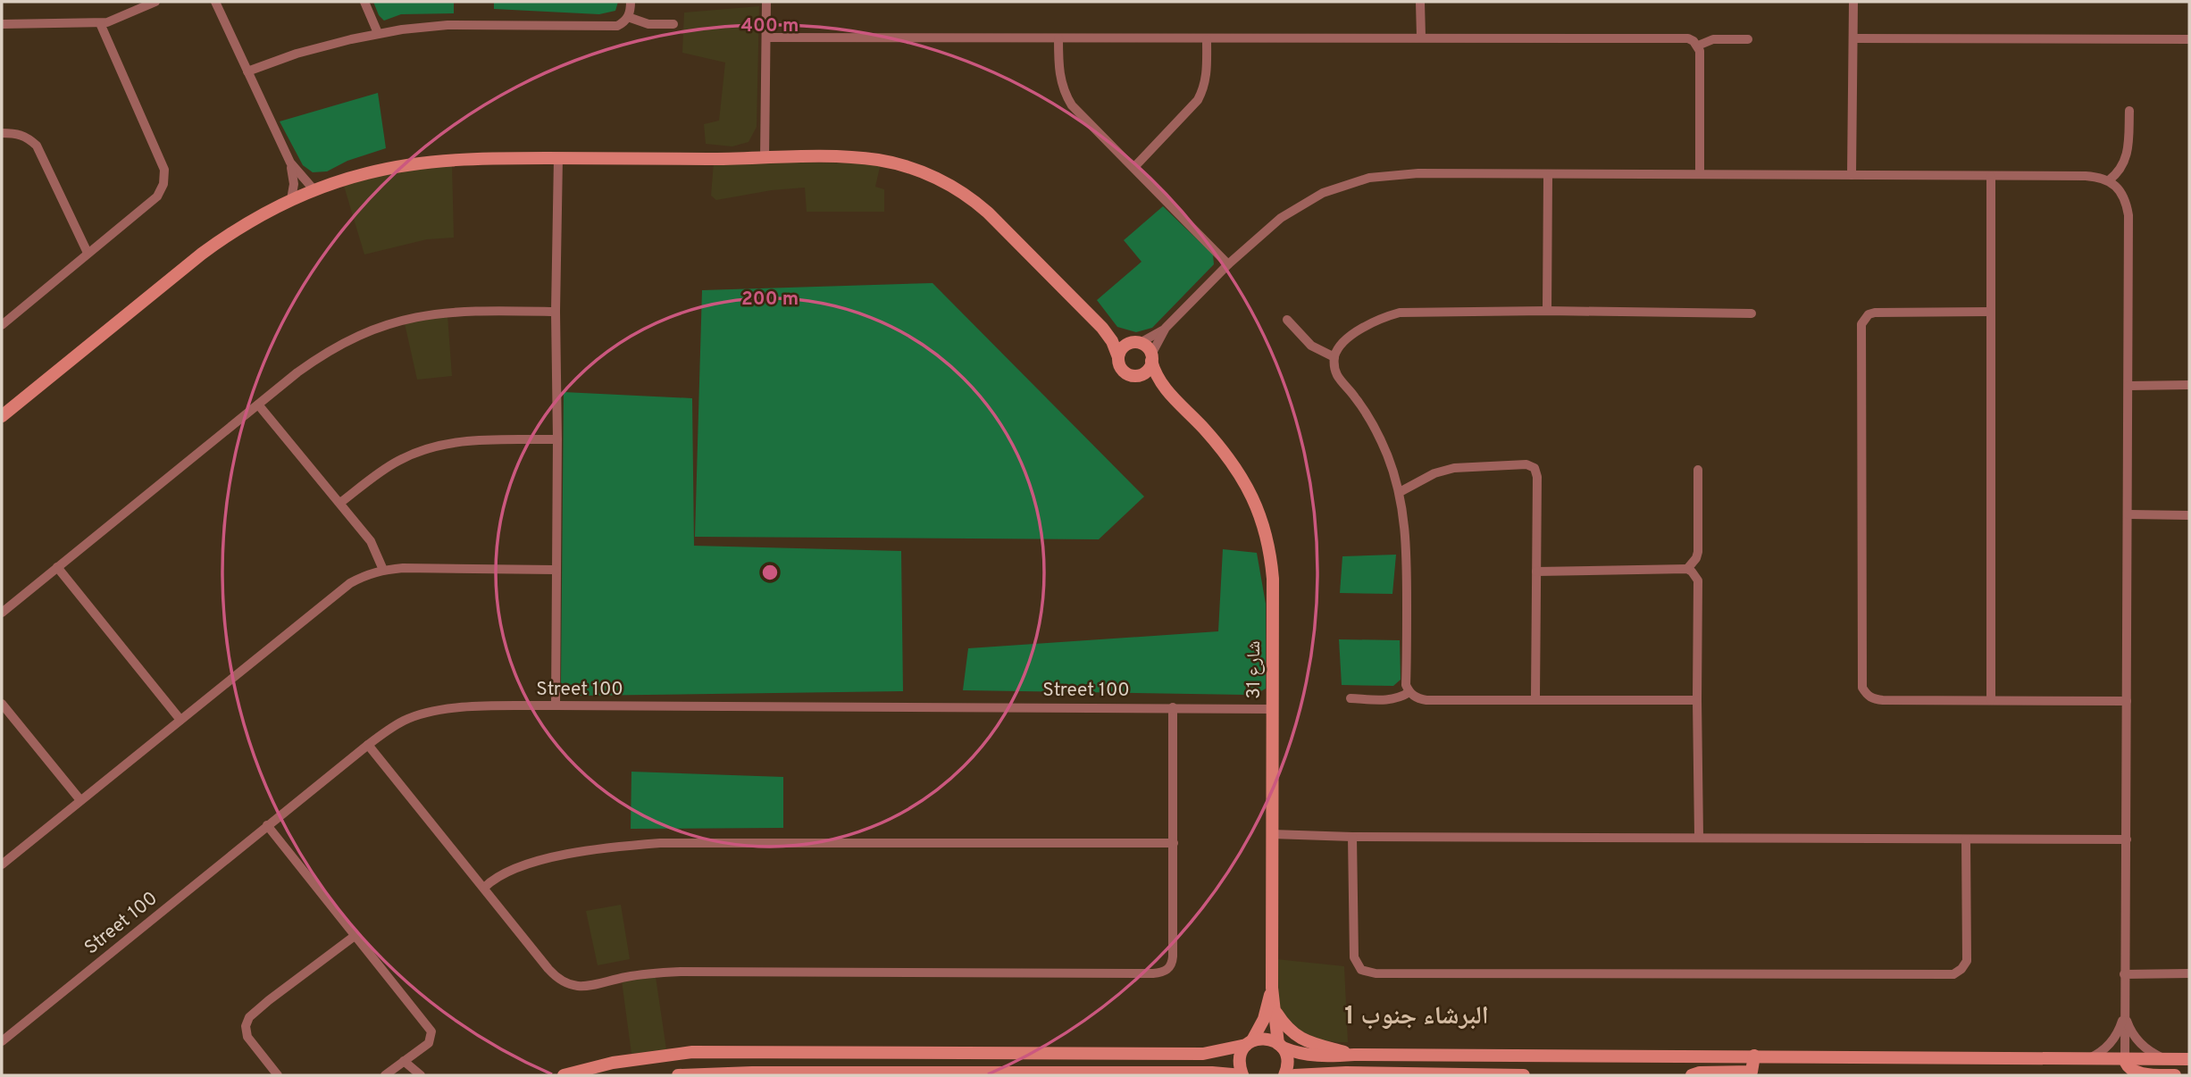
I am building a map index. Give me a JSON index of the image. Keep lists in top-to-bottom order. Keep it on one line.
{"streets":{"main road":["شارع 31"],"street":["Street 100"]},"crossings":[["شارع 31","Street 100"]],"districts":["البرشاء جنوب 1"],"rings":["400 m","200 m"]}
